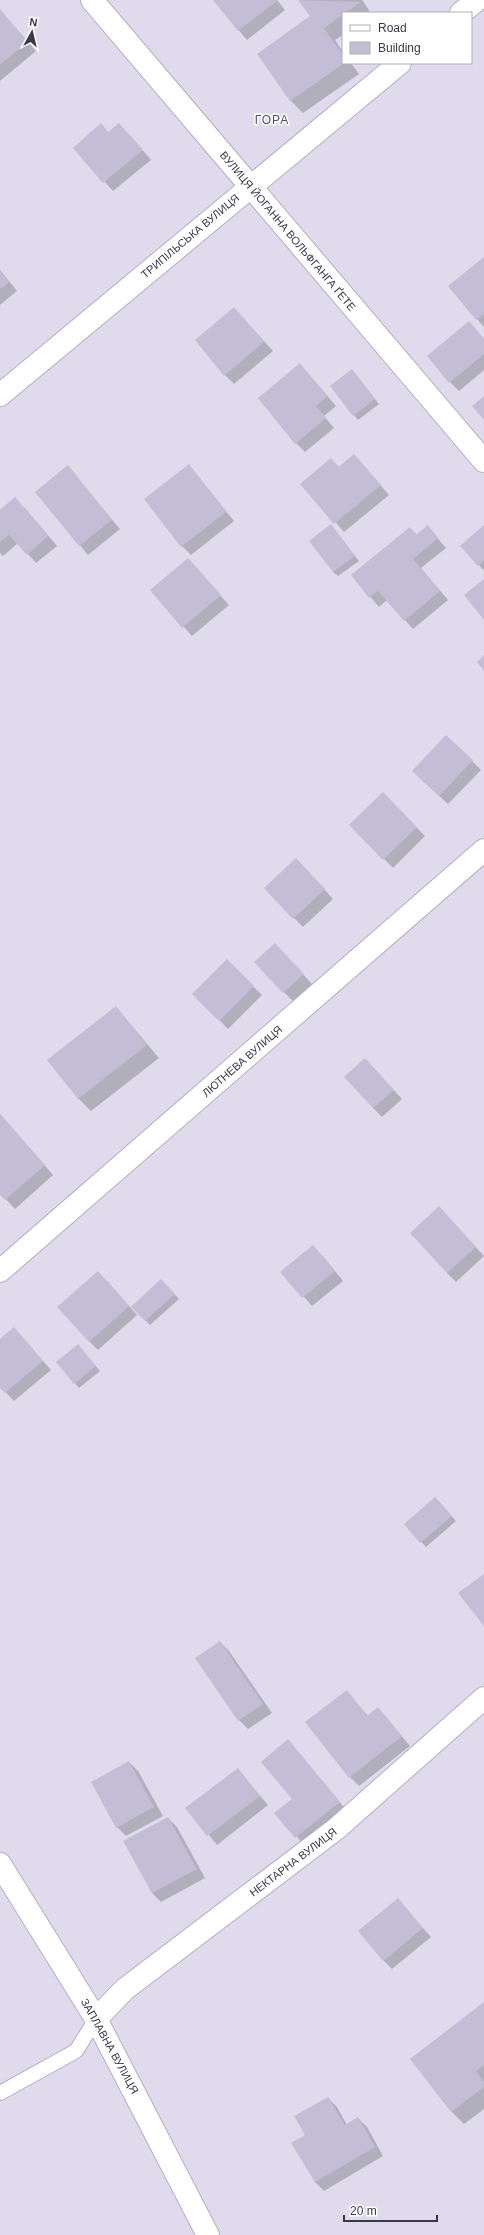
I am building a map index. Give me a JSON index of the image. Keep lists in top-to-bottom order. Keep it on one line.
{"streets":{"street":["ВУЛИЦЯ ЙОГАННА ВОЛЬФГАНГА ҐЕТЕ","ТРИПІЛЬСЬКА ВУЛИЦЯ","ЛЮТНЕВА ВУЛИЦЯ","НЕКТАРНА ВУЛИЦЯ","ЗАПЛАВНА ВУЛИЦЯ"]},"crossings":[["ВУЛИЦЯ ЙОГАННА ВОЛЬФГАНГА ҐЕТЕ","ТРИПІЛЬСЬКА ВУЛИЦЯ"],["НЕКТАРНА ВУЛИЦЯ","ЗАПЛАВНА ВУЛИЦЯ"]],"districts":["ГОРА"],"legend":["Road","Building"],"scale_bar":"20 m","north":"top"}
